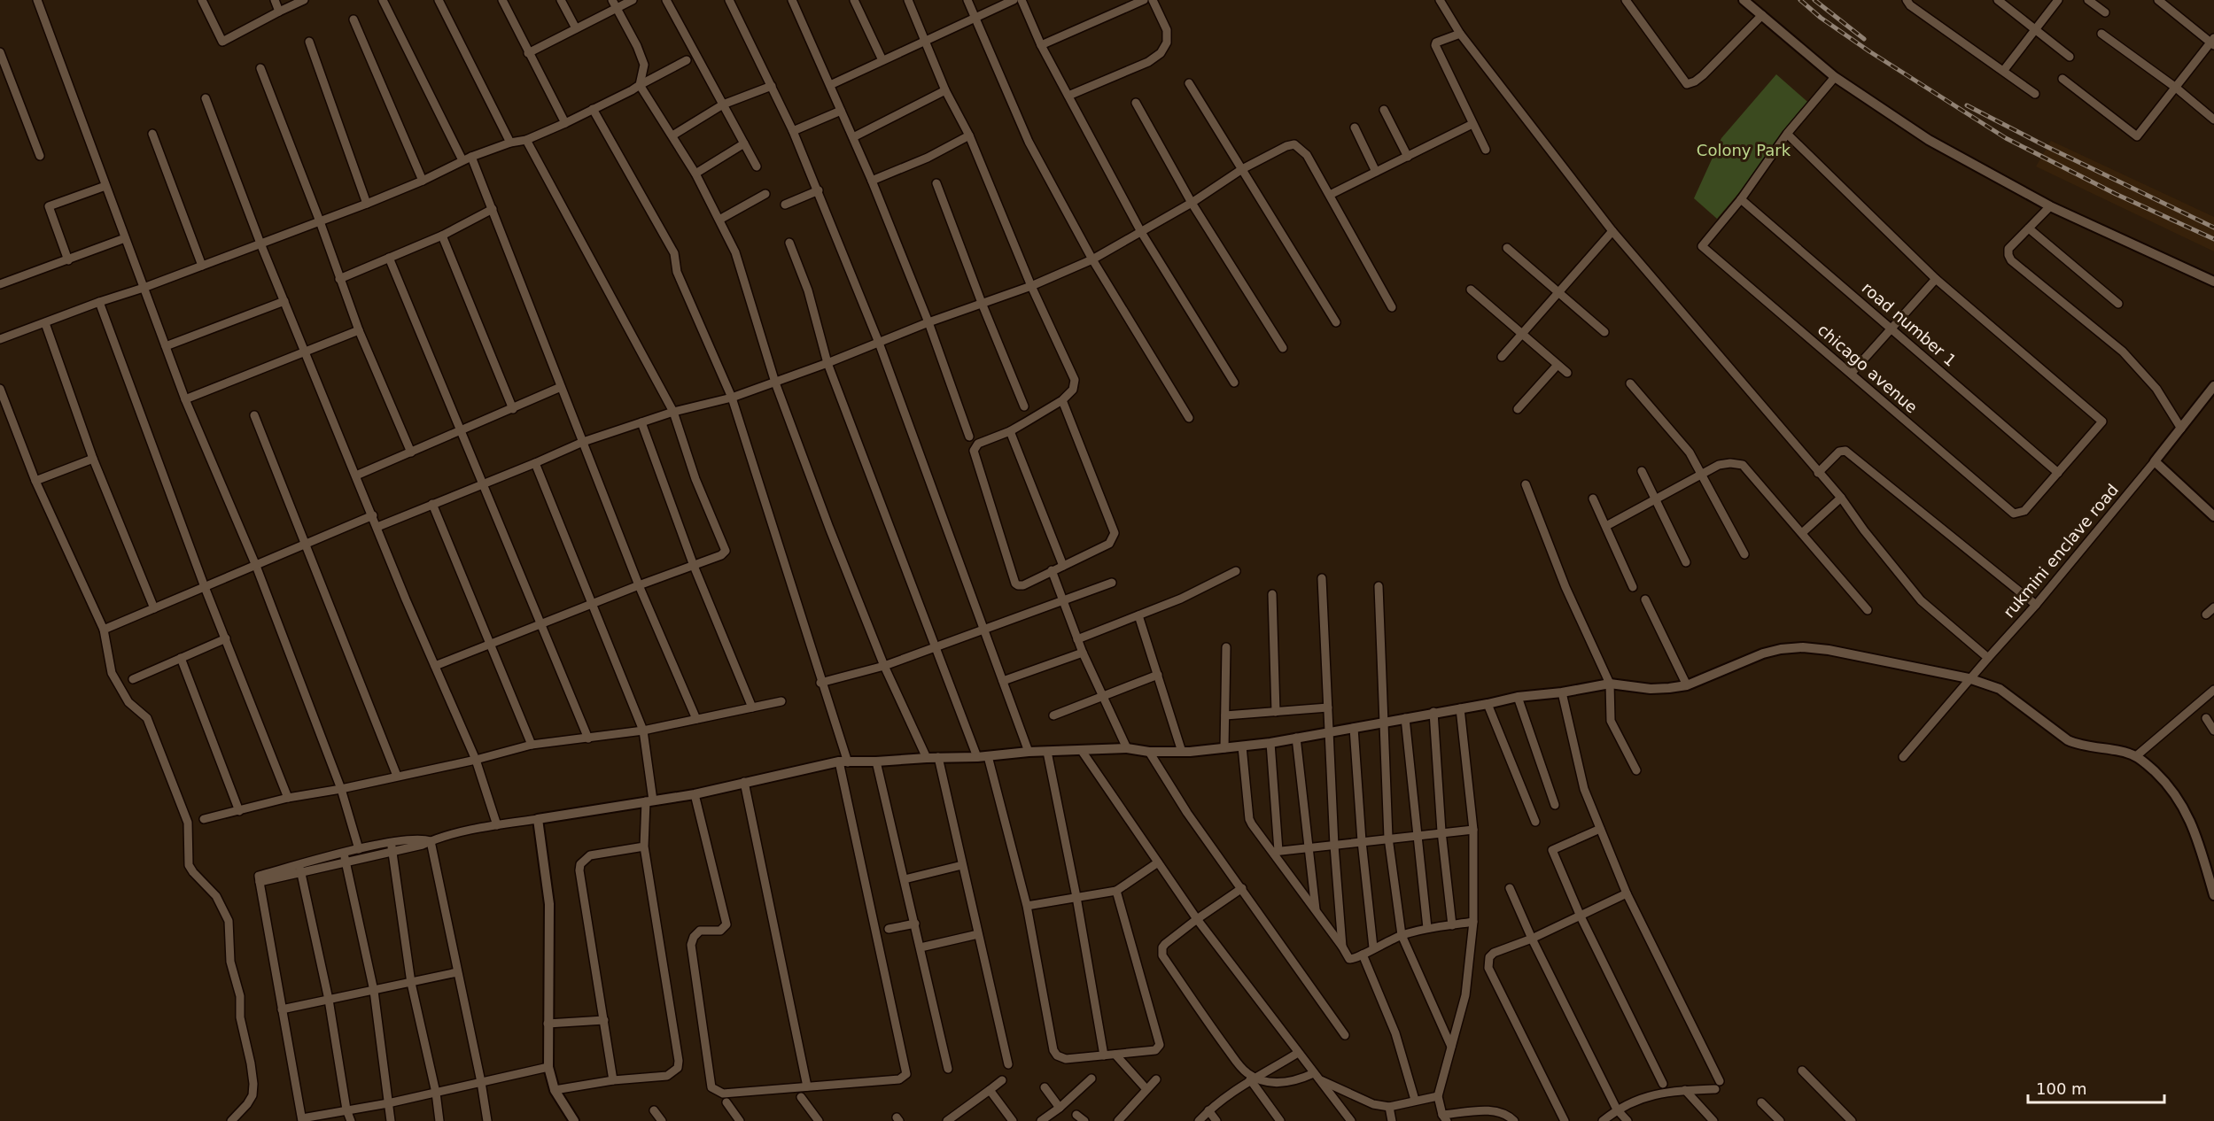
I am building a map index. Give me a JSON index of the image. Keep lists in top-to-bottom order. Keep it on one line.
{"streets":{"street":["road number 1","chicago avenue","rukmini enclave road"]},"crossings":[["road number 1","chicago avenue"]],"parks":["Colony Park"],"scale_bar":"100 m"}
